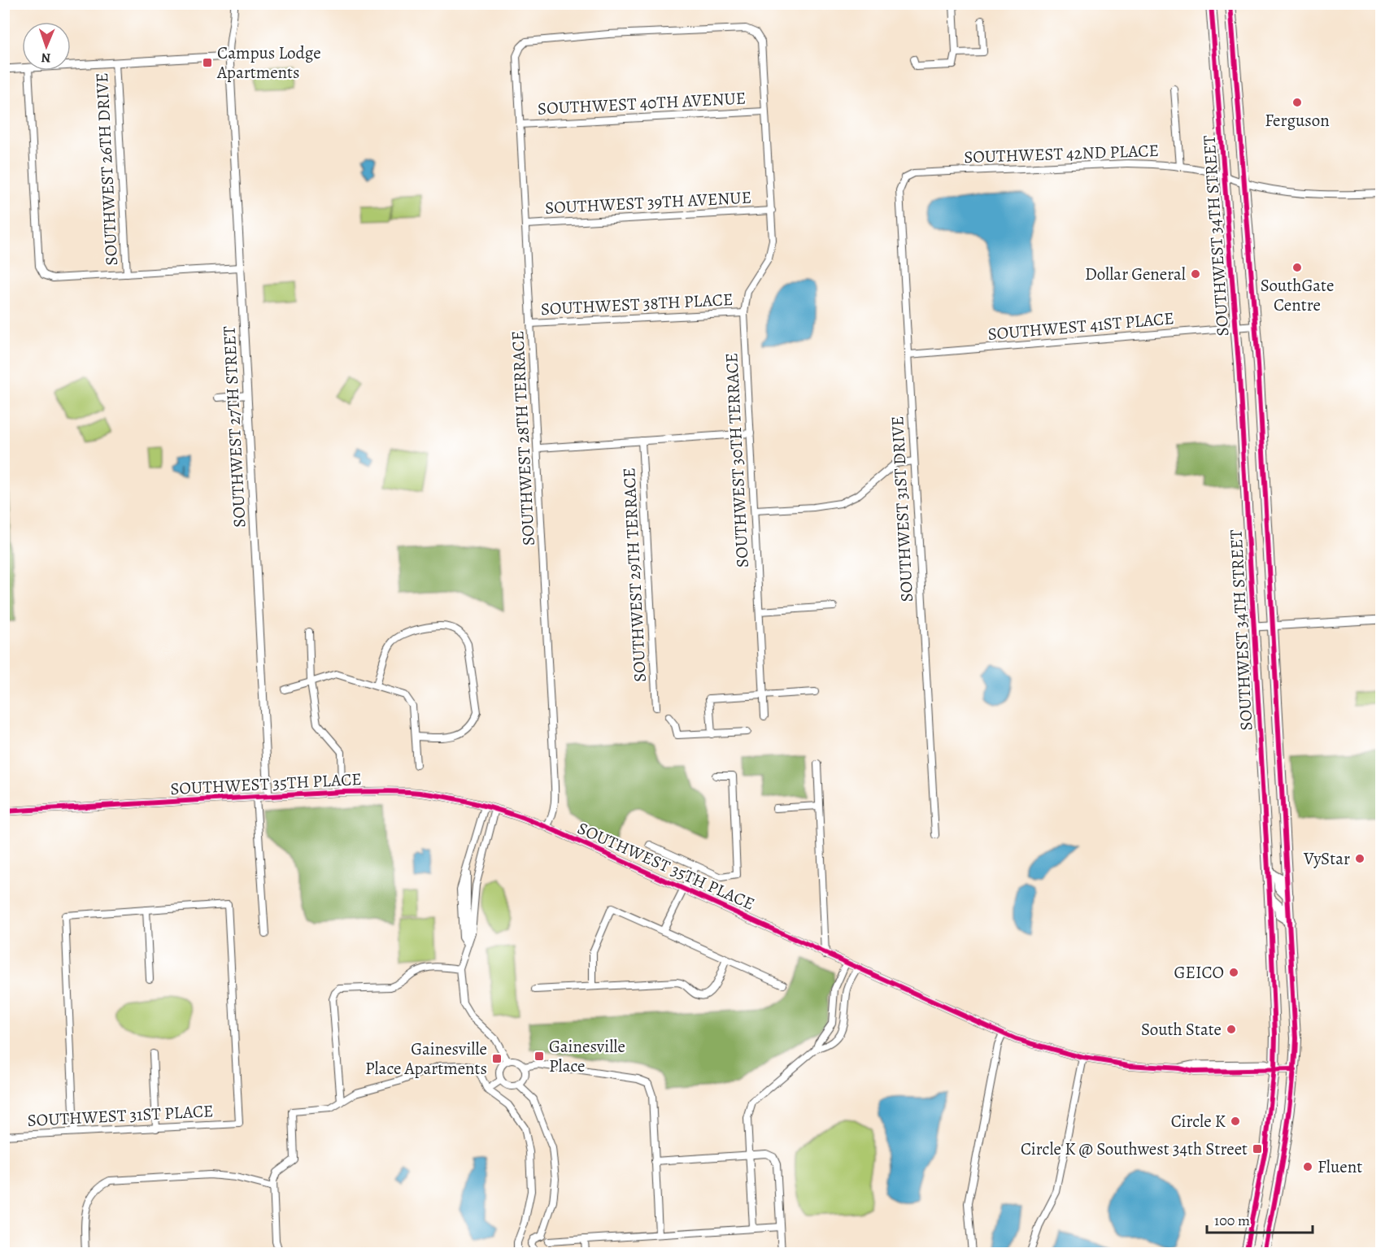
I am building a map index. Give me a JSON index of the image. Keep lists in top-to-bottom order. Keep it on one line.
{"streets":{"main road":["SOUTHWEST 34TH STREET"],"street":["SOUTHWEST 40TH AVENUE","SOUTHWEST 42ND PLACE","SOUTHWEST 26TH DRIVE","SOUTHWEST 39TH AVENUE","SOUTHWEST 38TH PLACE","SOUTHWEST 41ST PLACE","SOUTHWEST 27TH STREET","SOUTHWEST 28TH TERRACE","SOUTHWEST 30TH TERRACE","SOUTHWEST 31ST DRIVE","SOUTHWEST 29TH TERRACE","SOUTHWEST 35TH PLACE","SOUTHWEST 31ST PLACE"]},"crossings":[["SOUTHWEST 40TH AVENUE","SOUTHWEST 28TH TERRACE"],["SOUTHWEST 40TH AVENUE","SOUTHWEST 30TH TERRACE"],["SOUTHWEST 42ND PLACE","SOUTHWEST 34TH STREET"],["SOUTHWEST 42ND PLACE","SOUTHWEST 31ST DRIVE"],["SOUTHWEST 39TH AVENUE","SOUTHWEST 28TH TERRACE"],["SOUTHWEST 39TH AVENUE","SOUTHWEST 30TH TERRACE"],["SOUTHWEST 34TH STREET","SOUTHWEST 41ST PLACE"],["SOUTHWEST 34TH STREET","SOUTHWEST 35TH PLACE"],["SOUTHWEST 38TH PLACE","SOUTHWEST 28TH TERRACE"],["SOUTHWEST 38TH PLACE","SOUTHWEST 30TH TERRACE"],["SOUTHWEST 41ST PLACE","SOUTHWEST 31ST DRIVE"],["SOUTHWEST 27TH STREET","SOUTHWEST 35TH PLACE"],["SOUTHWEST 28TH TERRACE","SOUTHWEST 30TH TERRACE"],["SOUTHWEST 28TH TERRACE","SOUTHWEST 35TH PLACE"]],"places":{"transit":["Campus Lodge Apartments","Gainesville Place","Gainesville Place Apartments","Circle K @ Southwest 34th Street"],"other":["Ferguson","SouthGate Centre","Dollar General","VyStar","GEICO","South State","Circle K","Fluent"]},"scale_bar":"100 m","north":"bottom"}
